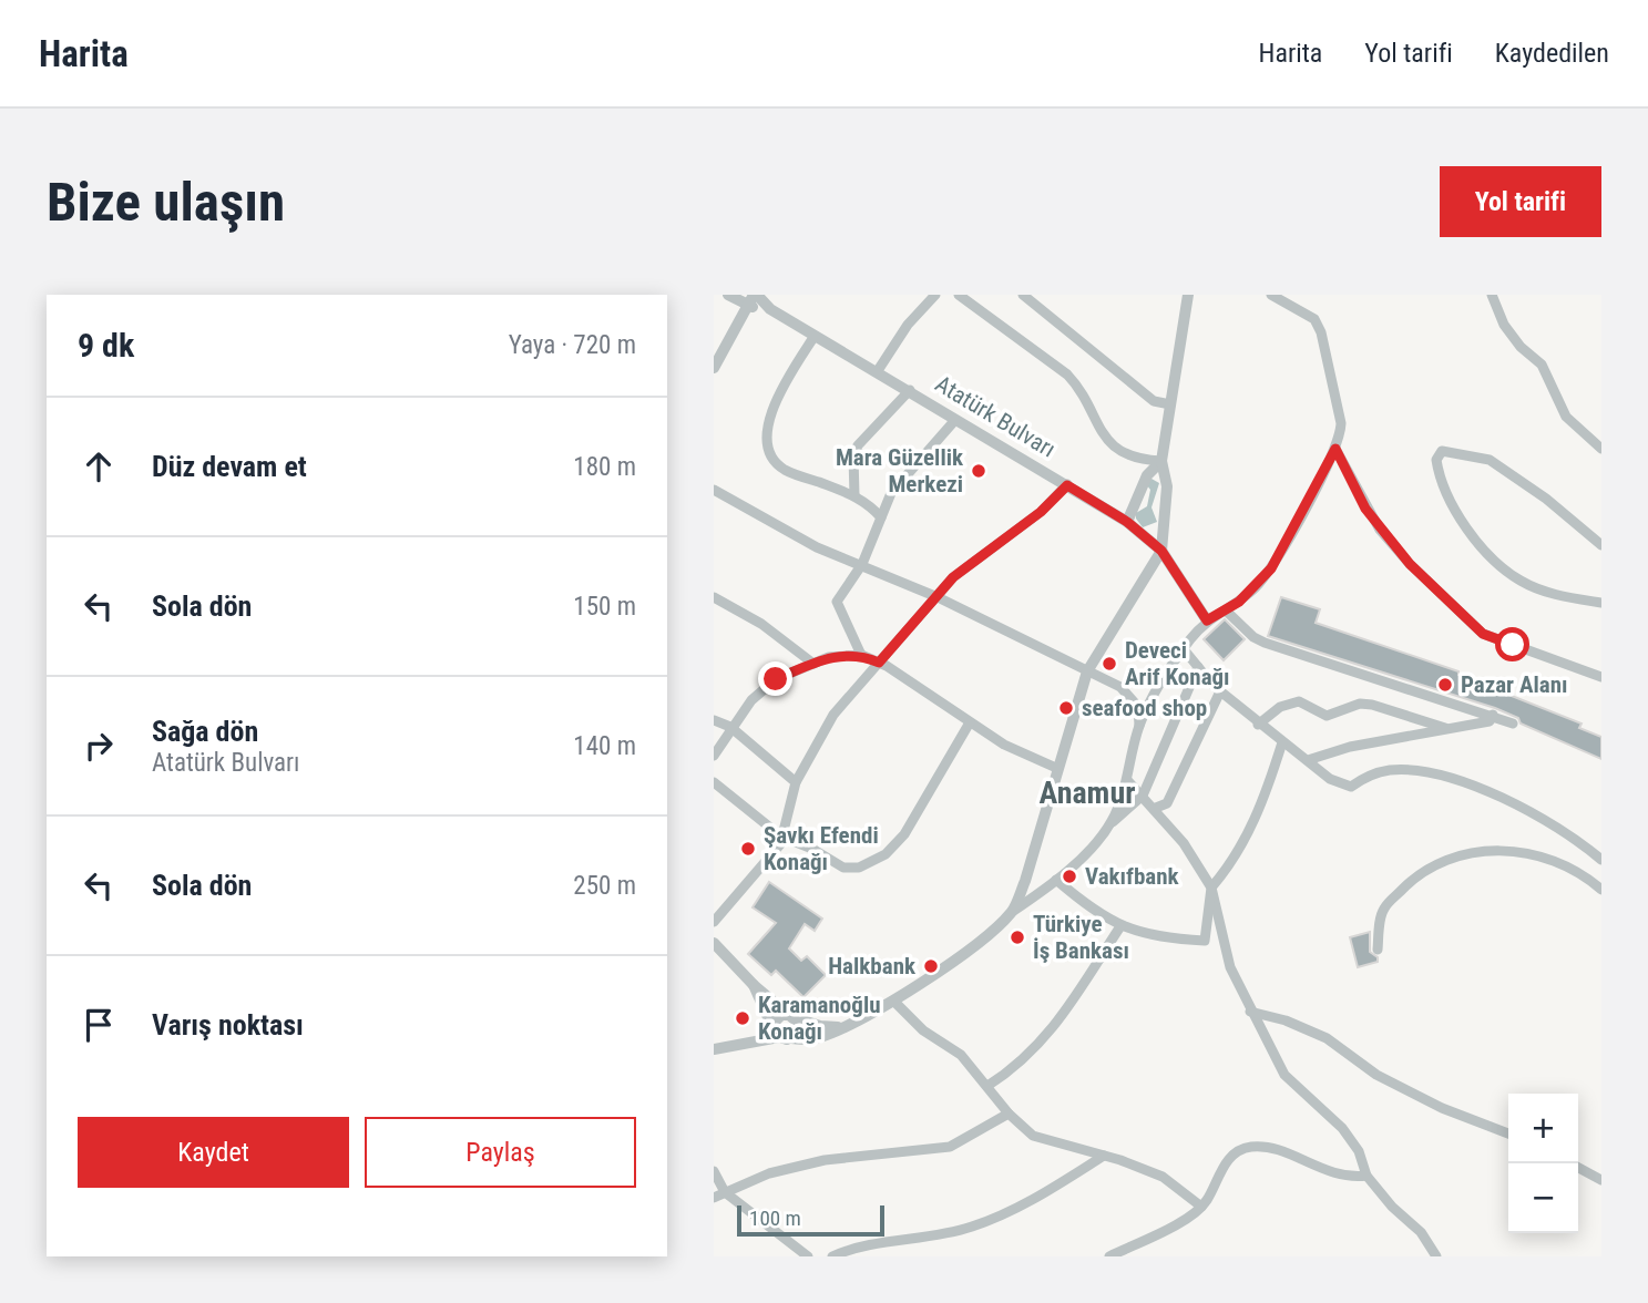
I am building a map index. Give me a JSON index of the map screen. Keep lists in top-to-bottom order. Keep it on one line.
{"streets":{"street":["Atatürk Bulvarı"]},"districts":["Anamur"],"places":["Mara Güzellik Merkezi","Deveci Arif Konağı","Pazar Alanı","seafood shop","Şavkı Efendi Konağı","Vakıfbank","Türkiye İş Bankası","Halkbank","Karamanoğlu Konağı"],"scale_bar":"100 m","page":{"header":"Harita","nav":["Harita","Yol tarifi","Kaydedilen"],"buttons":["Yol tarifi",["Kaydet","Paylaş"]],"title":"Bize ulaşın","heading":["9 dk","Yaya · 720 m"],"list":[["Düz devam et","180 m"],["Sola dön","150 m"],["Sağa dön","Atatürk Bulvarı","140 m"],["Sola dön","250 m"],"Varış noktası"],"map_buttons":["+","−"],"scale":"100 m"}}
